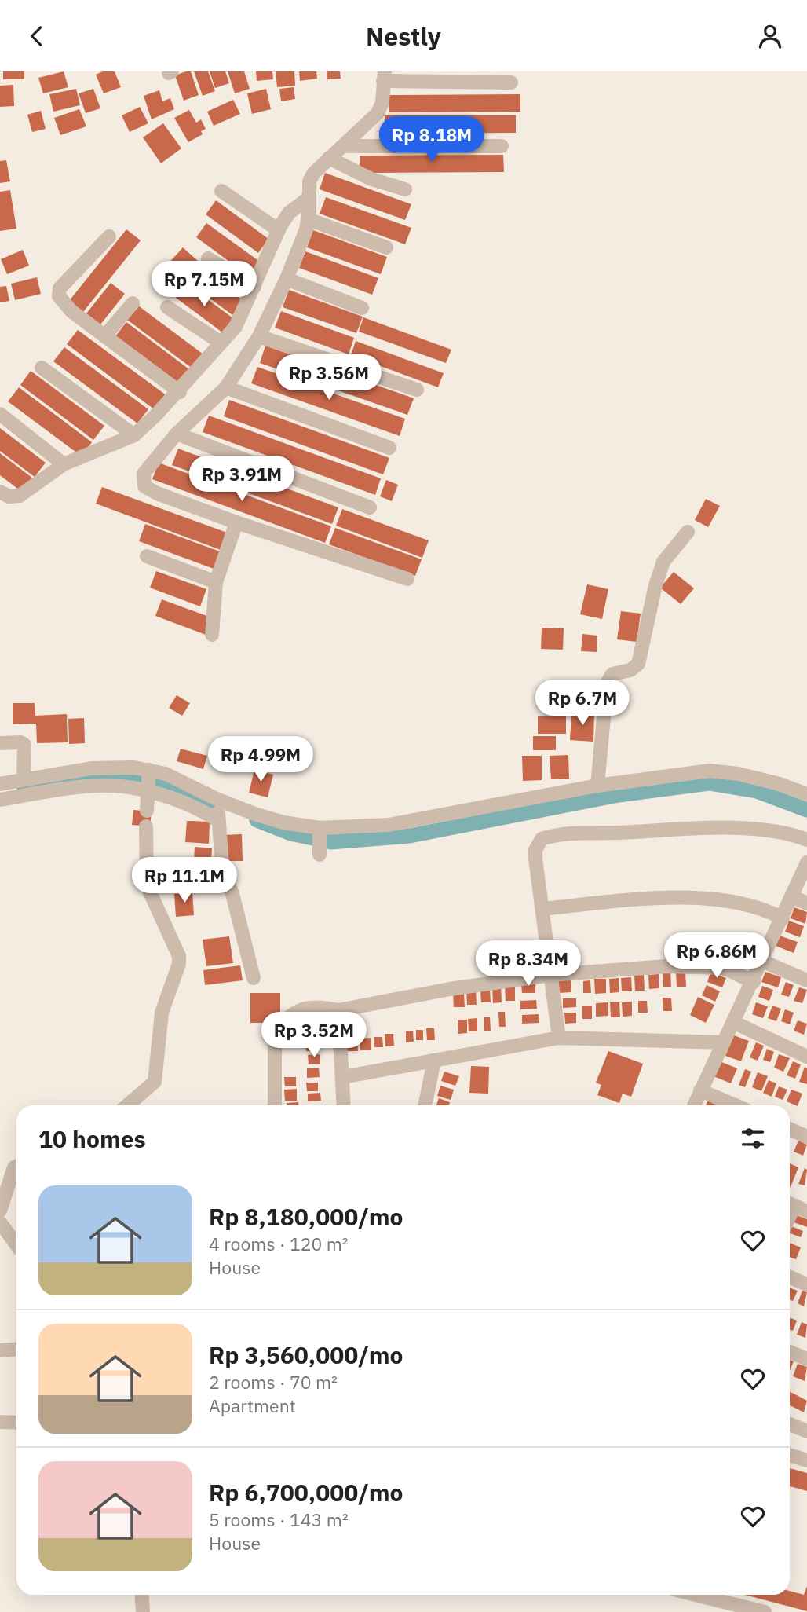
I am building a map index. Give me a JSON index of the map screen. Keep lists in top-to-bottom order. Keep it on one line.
{"page":{"header":"Nestly","price":["Rp 8.18M","Rp 7.15M","Rp 3.56M","Rp 3.91M","Rp 6.7M","Rp 4.99M","Rp 11.1M","Rp 6.86M","Rp 8.34M","Rp 3.52M"],"heading":"10 homes","list":[{"name":"Rp 8,180,000/mo","note":"4 rooms · 120 m² · House"},{"name":"Rp 3,560,000/mo","note":"2 rooms · 70 m² · Apartment"},{"name":"Rp 6,700,000/mo","note":"5 rooms · 143 m² · House"}]}}
